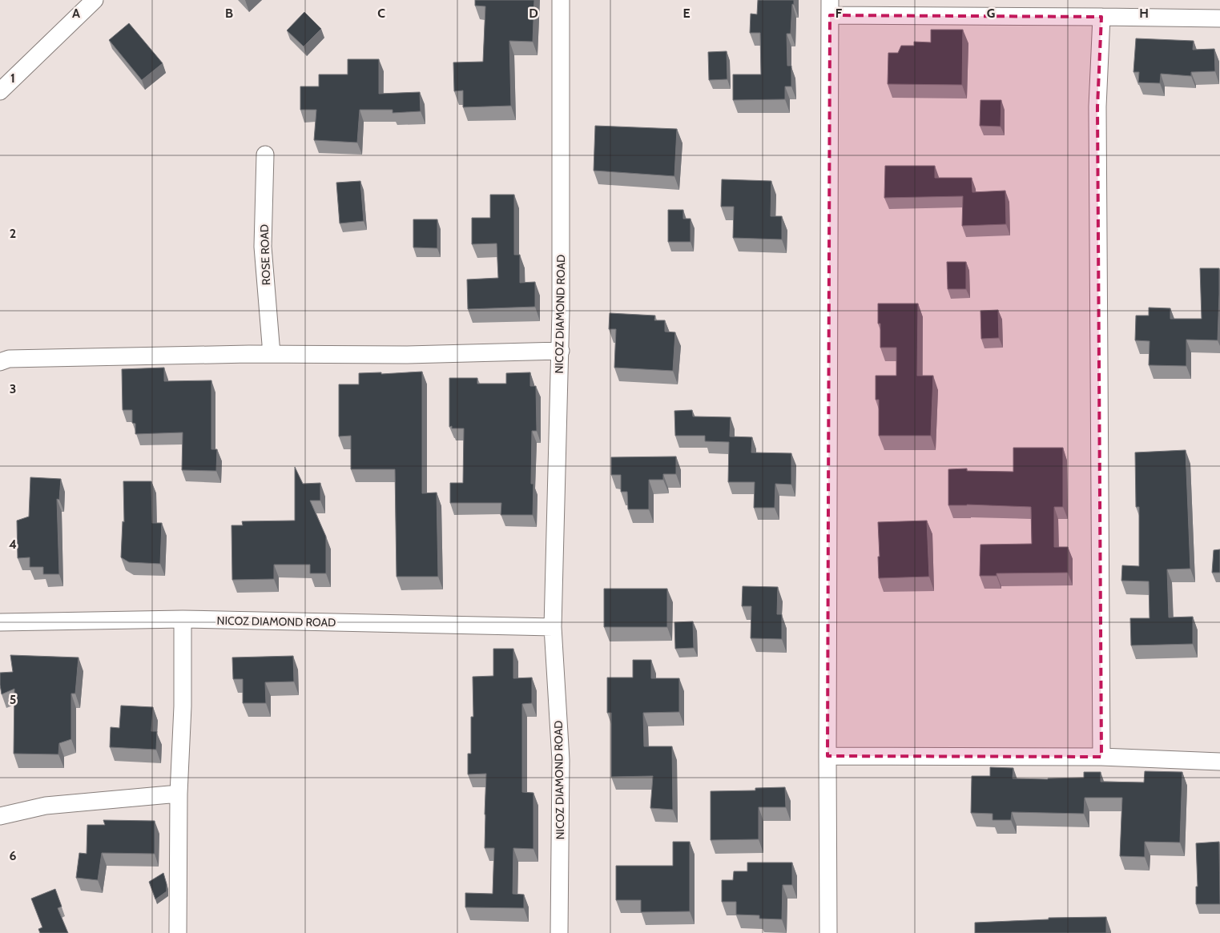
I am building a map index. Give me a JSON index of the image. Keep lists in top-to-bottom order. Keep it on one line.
{"streets":{"street":["ROSE ROAD","NICOZ DIAMOND ROAD"]},"grid":{"columns":["A","B","C","D","E","F","G","H"],"rows":["1","2","3","4","5","6"]}}
